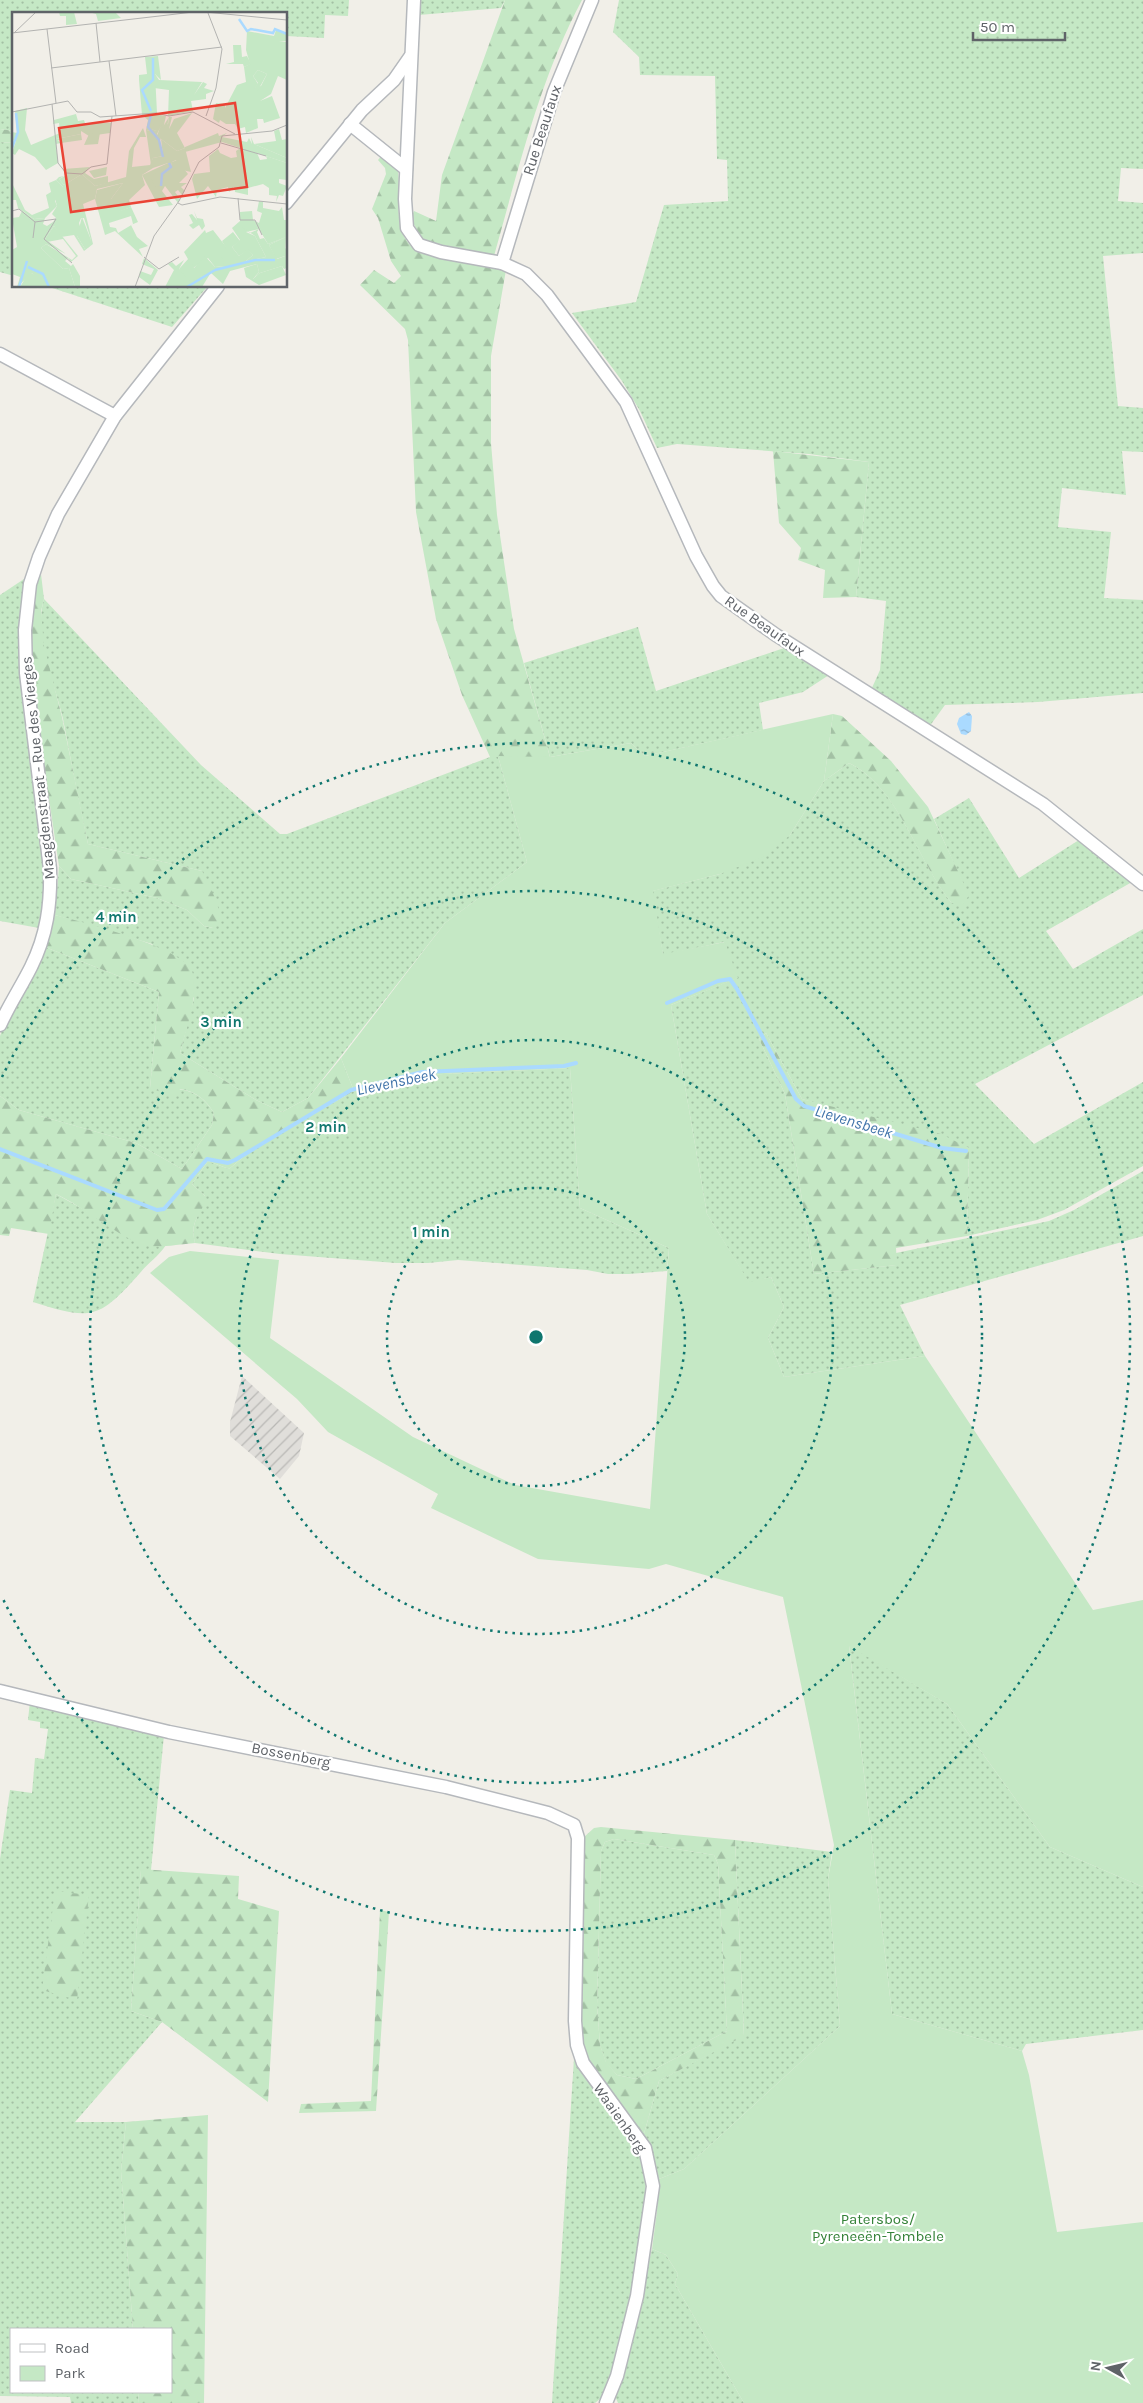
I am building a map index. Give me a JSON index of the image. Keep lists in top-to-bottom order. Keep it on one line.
{"streets":{"street":["Rue Beaufaux","Maagdenstraat - Rue des Vierges","Bossenberg","Waaienberg"]},"crossings":[["Bossenberg","Waaienberg"]],"water":["Lievensbeek"],"parks":["Patersbos/ Pyreneeën-Tombele"],"legend":["Road","Park"],"scale_bar":"50 m","north":"left","rings":["4 min","3 min","2 min","1 min"]}
